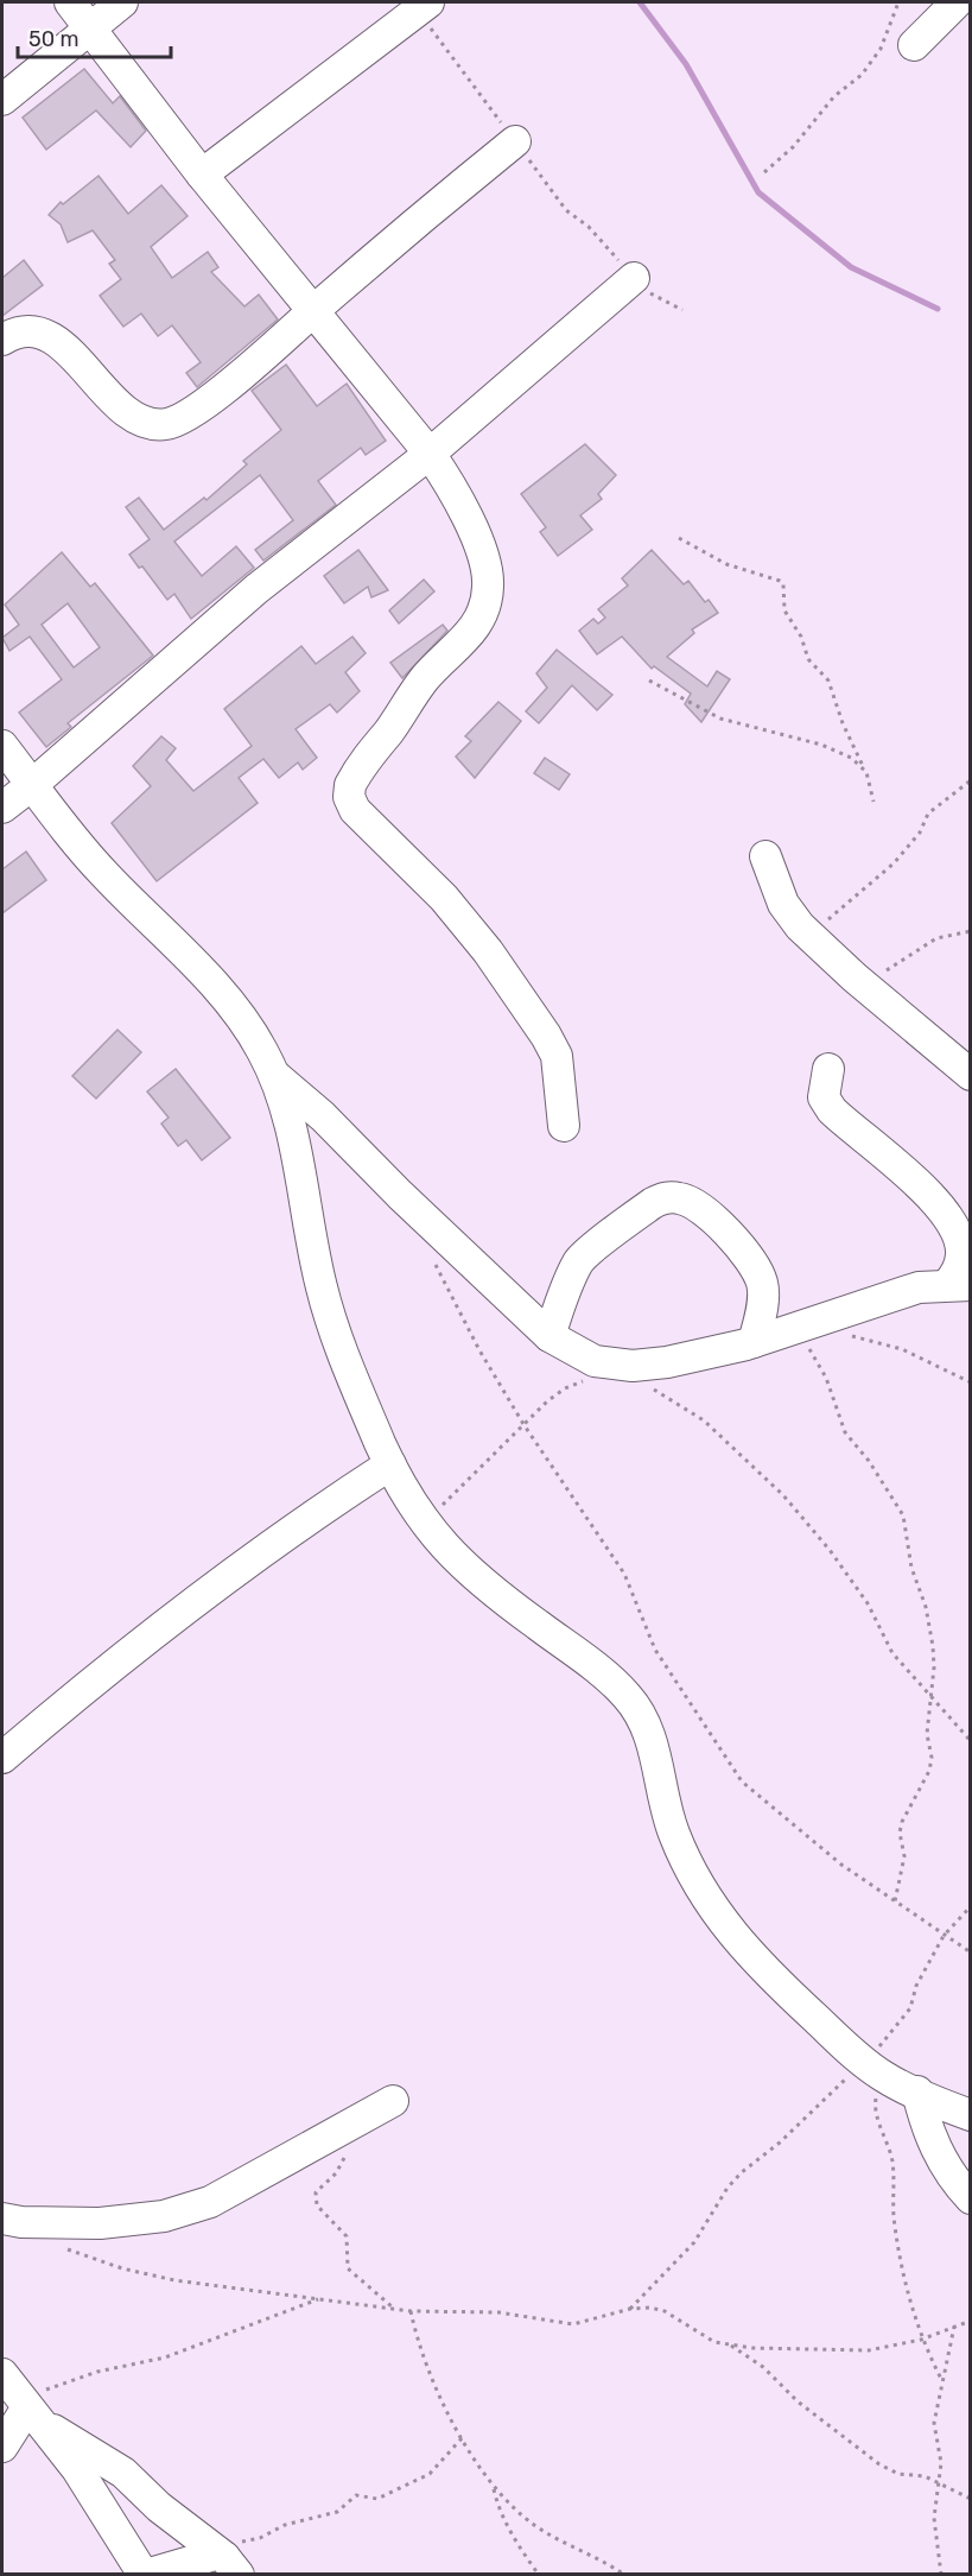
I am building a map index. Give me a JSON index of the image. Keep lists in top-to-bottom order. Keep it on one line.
{"scale_bar":"50 m"}
